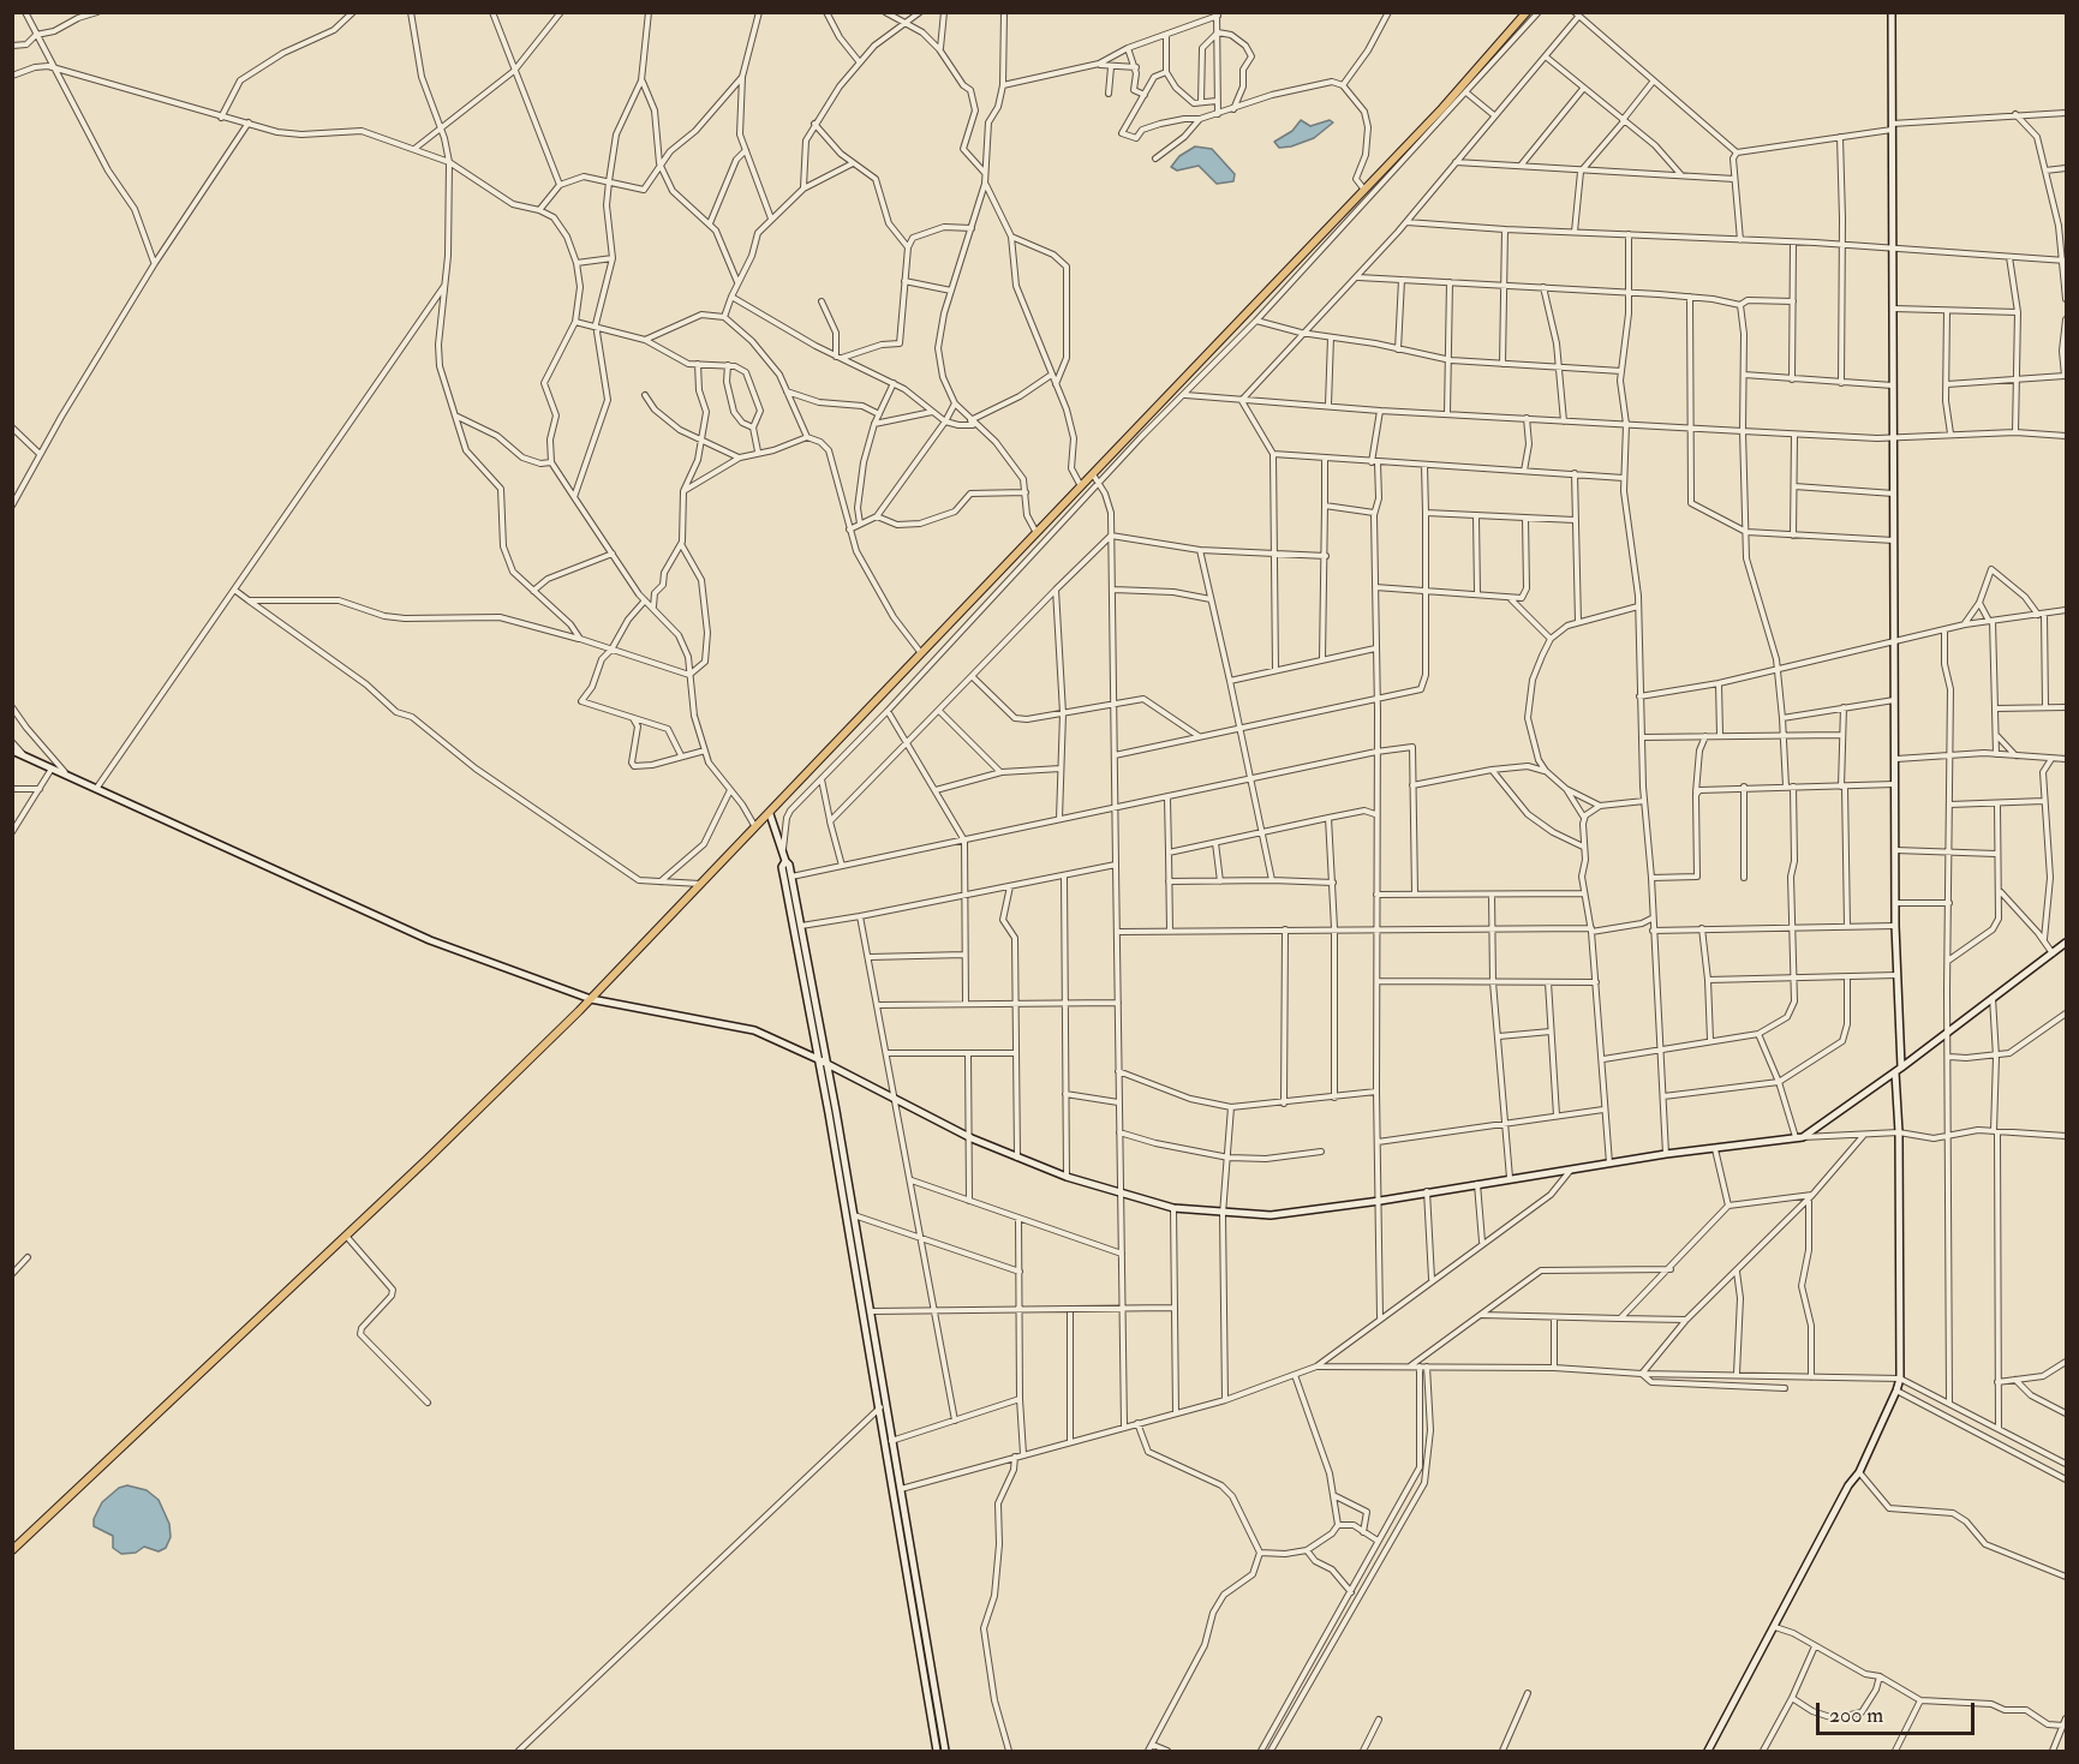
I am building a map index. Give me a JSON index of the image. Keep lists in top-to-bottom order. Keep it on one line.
{"scale_bar":"200 m"}
